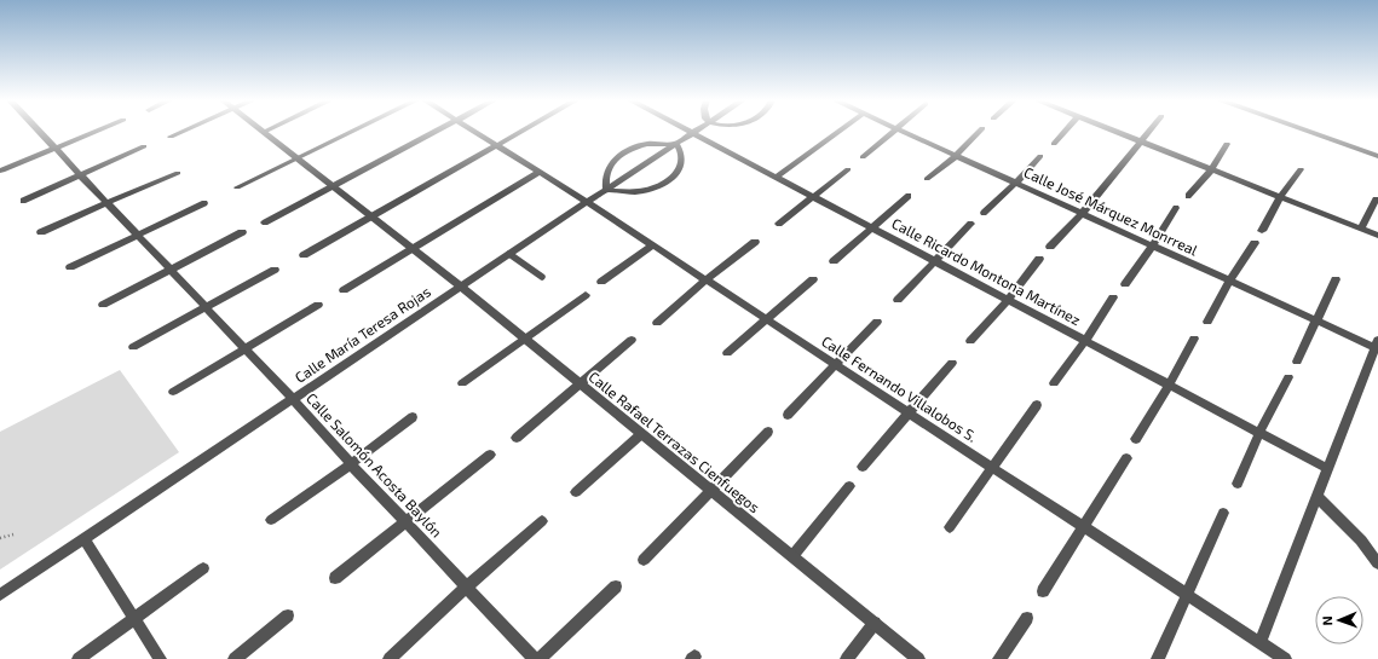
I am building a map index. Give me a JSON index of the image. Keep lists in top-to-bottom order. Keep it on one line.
{"streets":{"street":["Calle José Márquez Monrreal","Calle Ricardo Montona Martínez","Calle María Teresa Rojas","Calle Fernando Villalobos S.","Calle Rafael Terrazas Cienfuegos","Calle Salomón Acosta Baylón"]},"crossings":[["Calle Ricardo Montona Martínez","Calle María Teresa Rojas"],["Calle María Teresa Rojas","Calle Fernando Villalobos S."],["Calle María Teresa Rojas","Calle Rafael Terrazas Cienfuegos"],["Calle María Teresa Rojas","Calle Salomón Acosta Baylón"]],"north":"left"}
